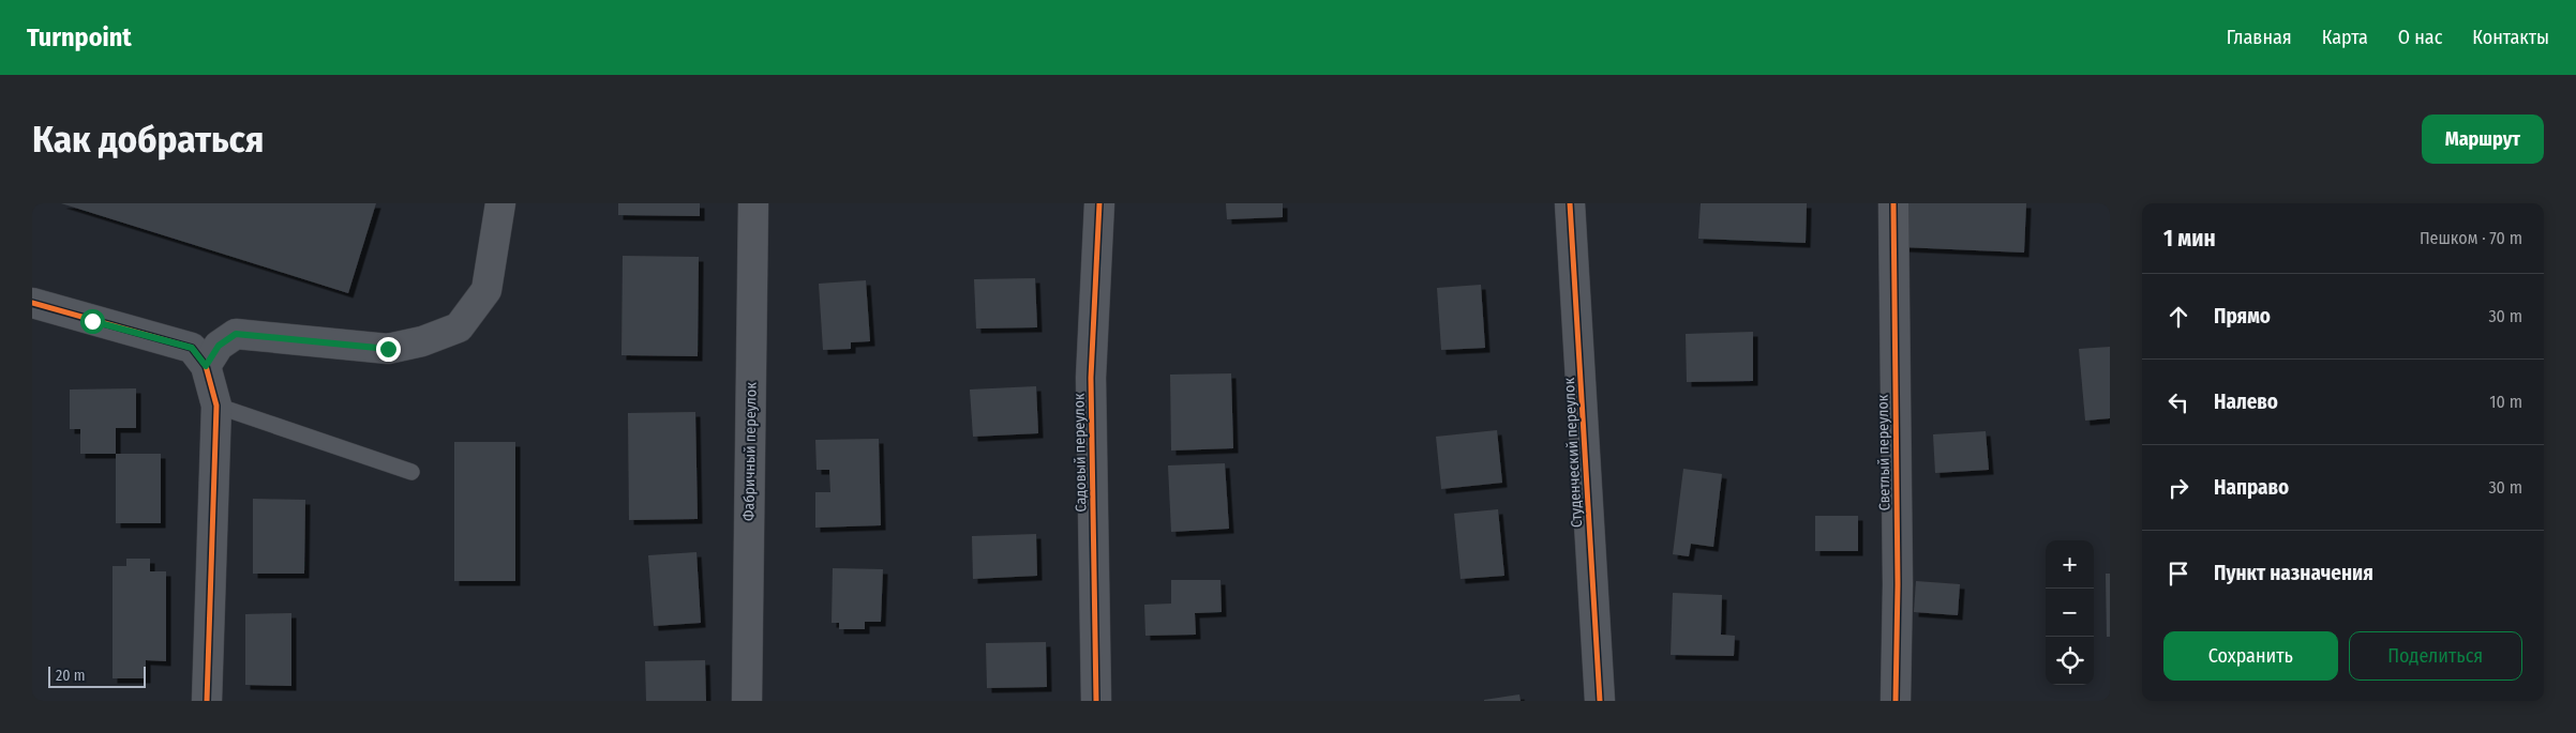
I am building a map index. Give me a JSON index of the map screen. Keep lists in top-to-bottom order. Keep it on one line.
{"streets":{"street":["Фабричный переулок","Садовый переулок","Студенческий переулок","Светлый переулок"]},"scale_bar":"20 m","page":{"header":"Turnpoint","nav":["Главная","Карта","О нас","Контакты"],"buttons":["Маршрут",["Сохранить","Поделиться"]],"title":"Как добраться","heading":["1 мин","Пешком · 70 m"],"list":[["Прямо","30 m"],["Налево","10 m"],["Направо","30 m"],"Пункт назначения"],"map_buttons":["+","−"],"scale":"20 m"}}
